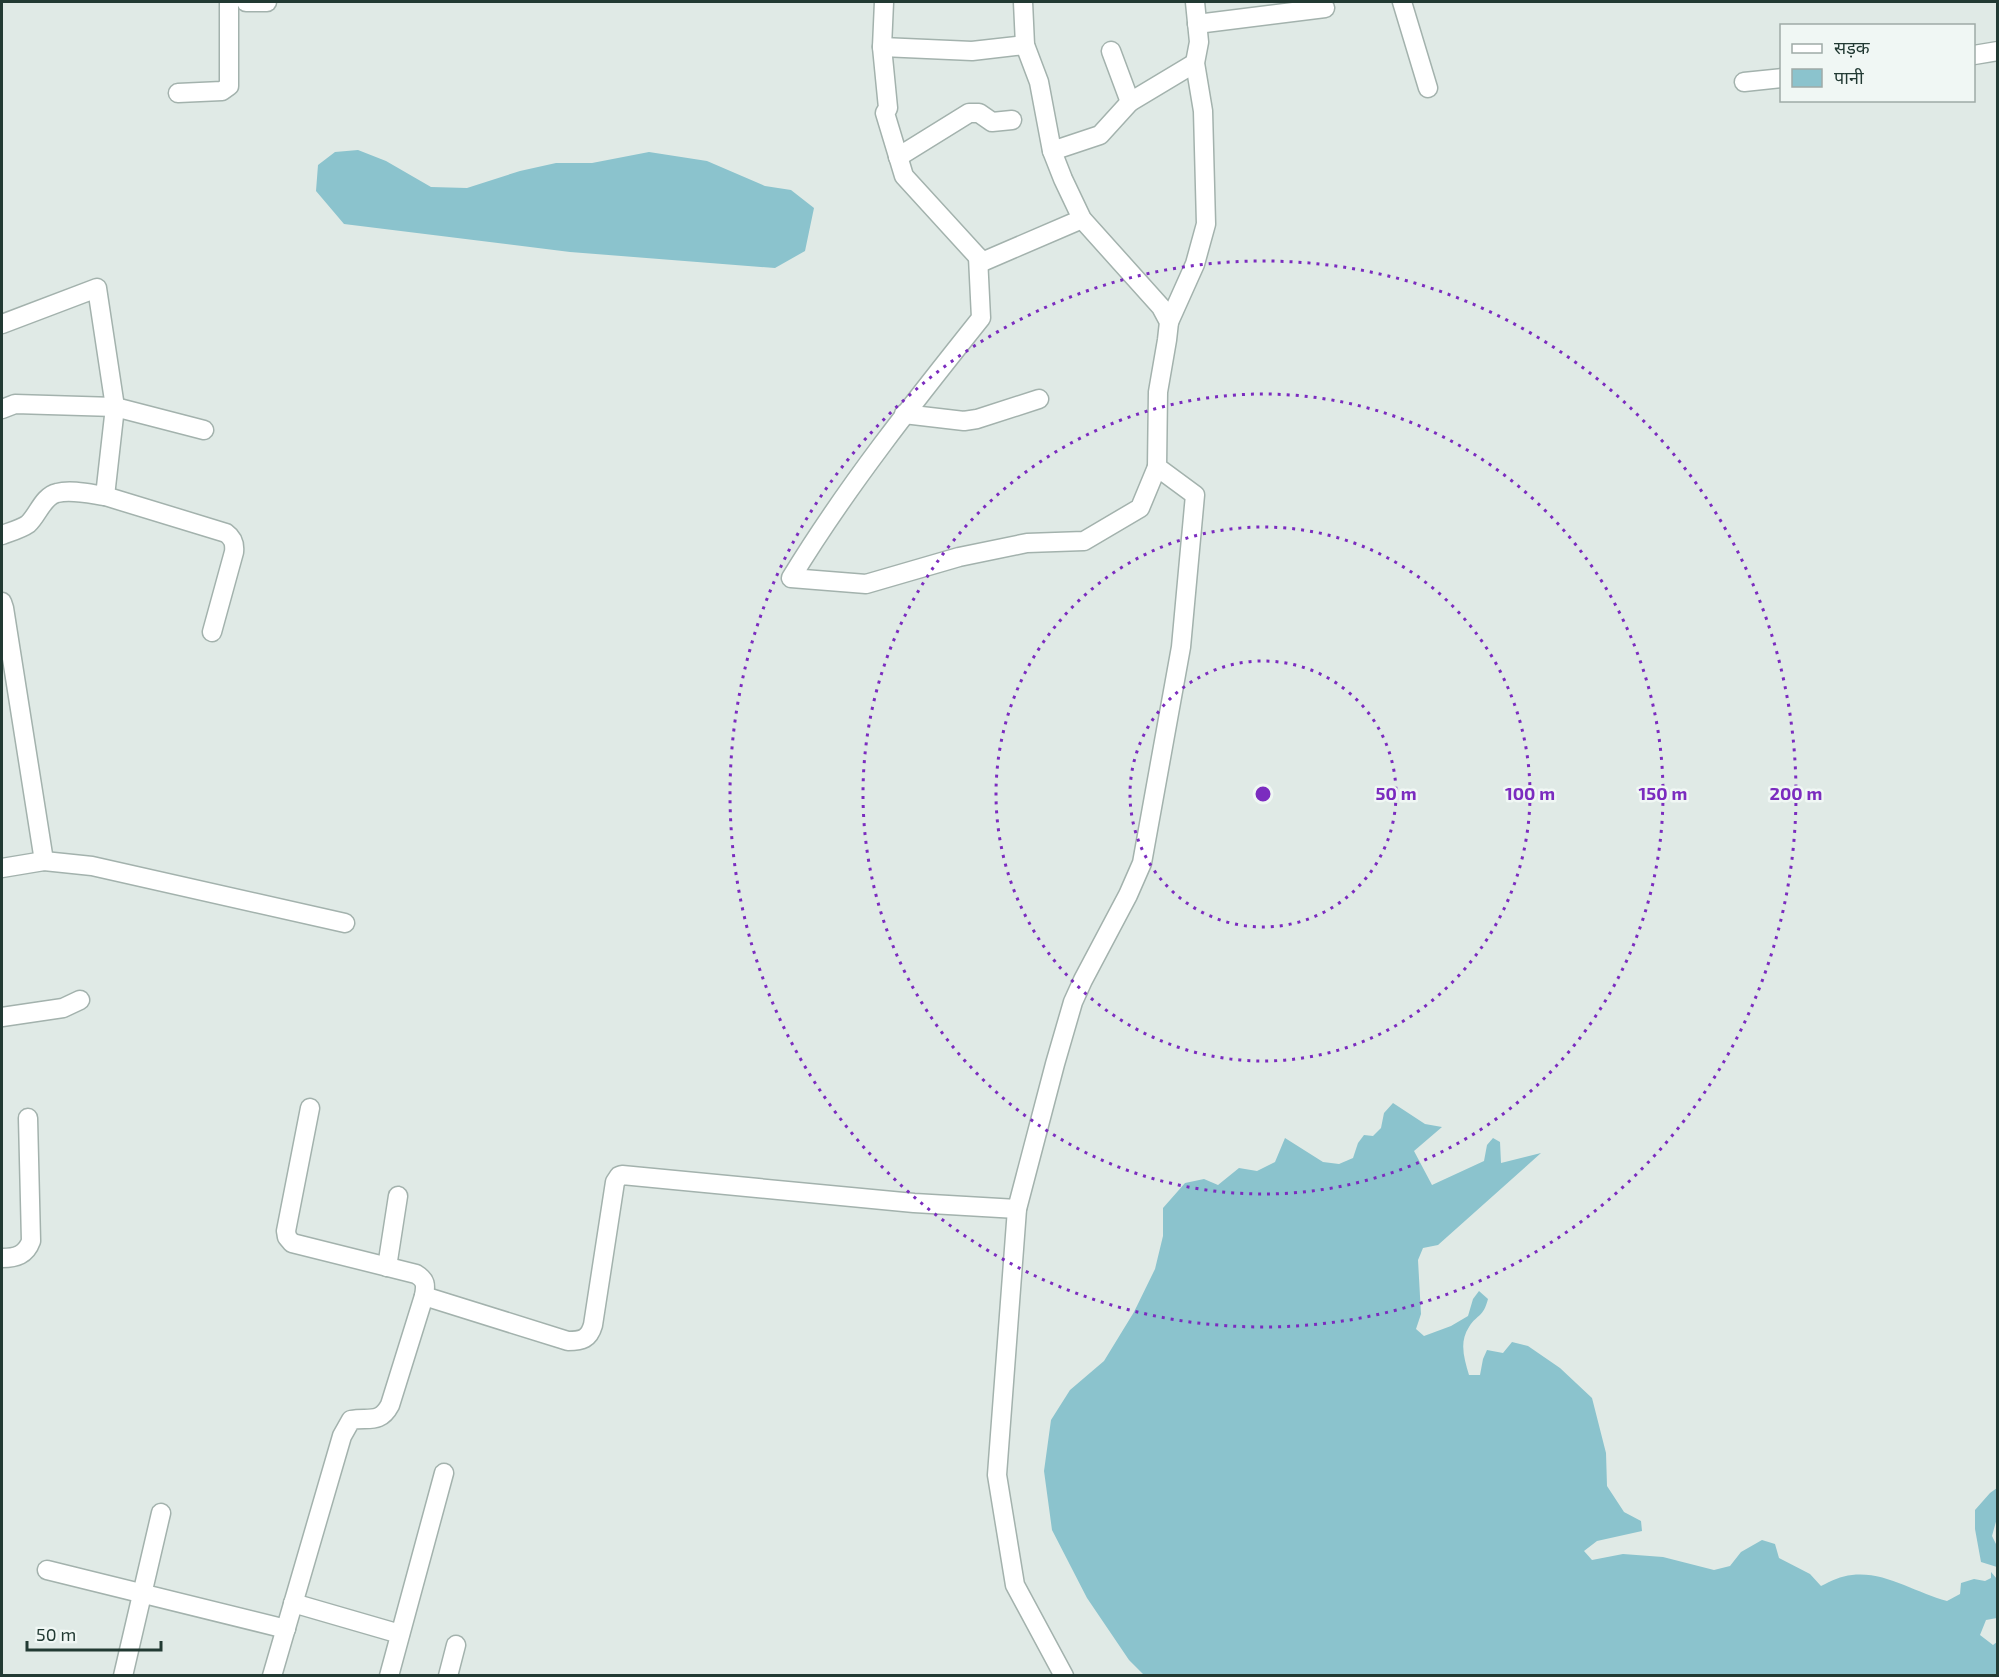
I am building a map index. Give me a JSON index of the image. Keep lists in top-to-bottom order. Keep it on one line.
{"legend":["सड़क","पानी"],"scale_bar":"50 m","rings":["50 m","100 m","150 m","200 m"]}
